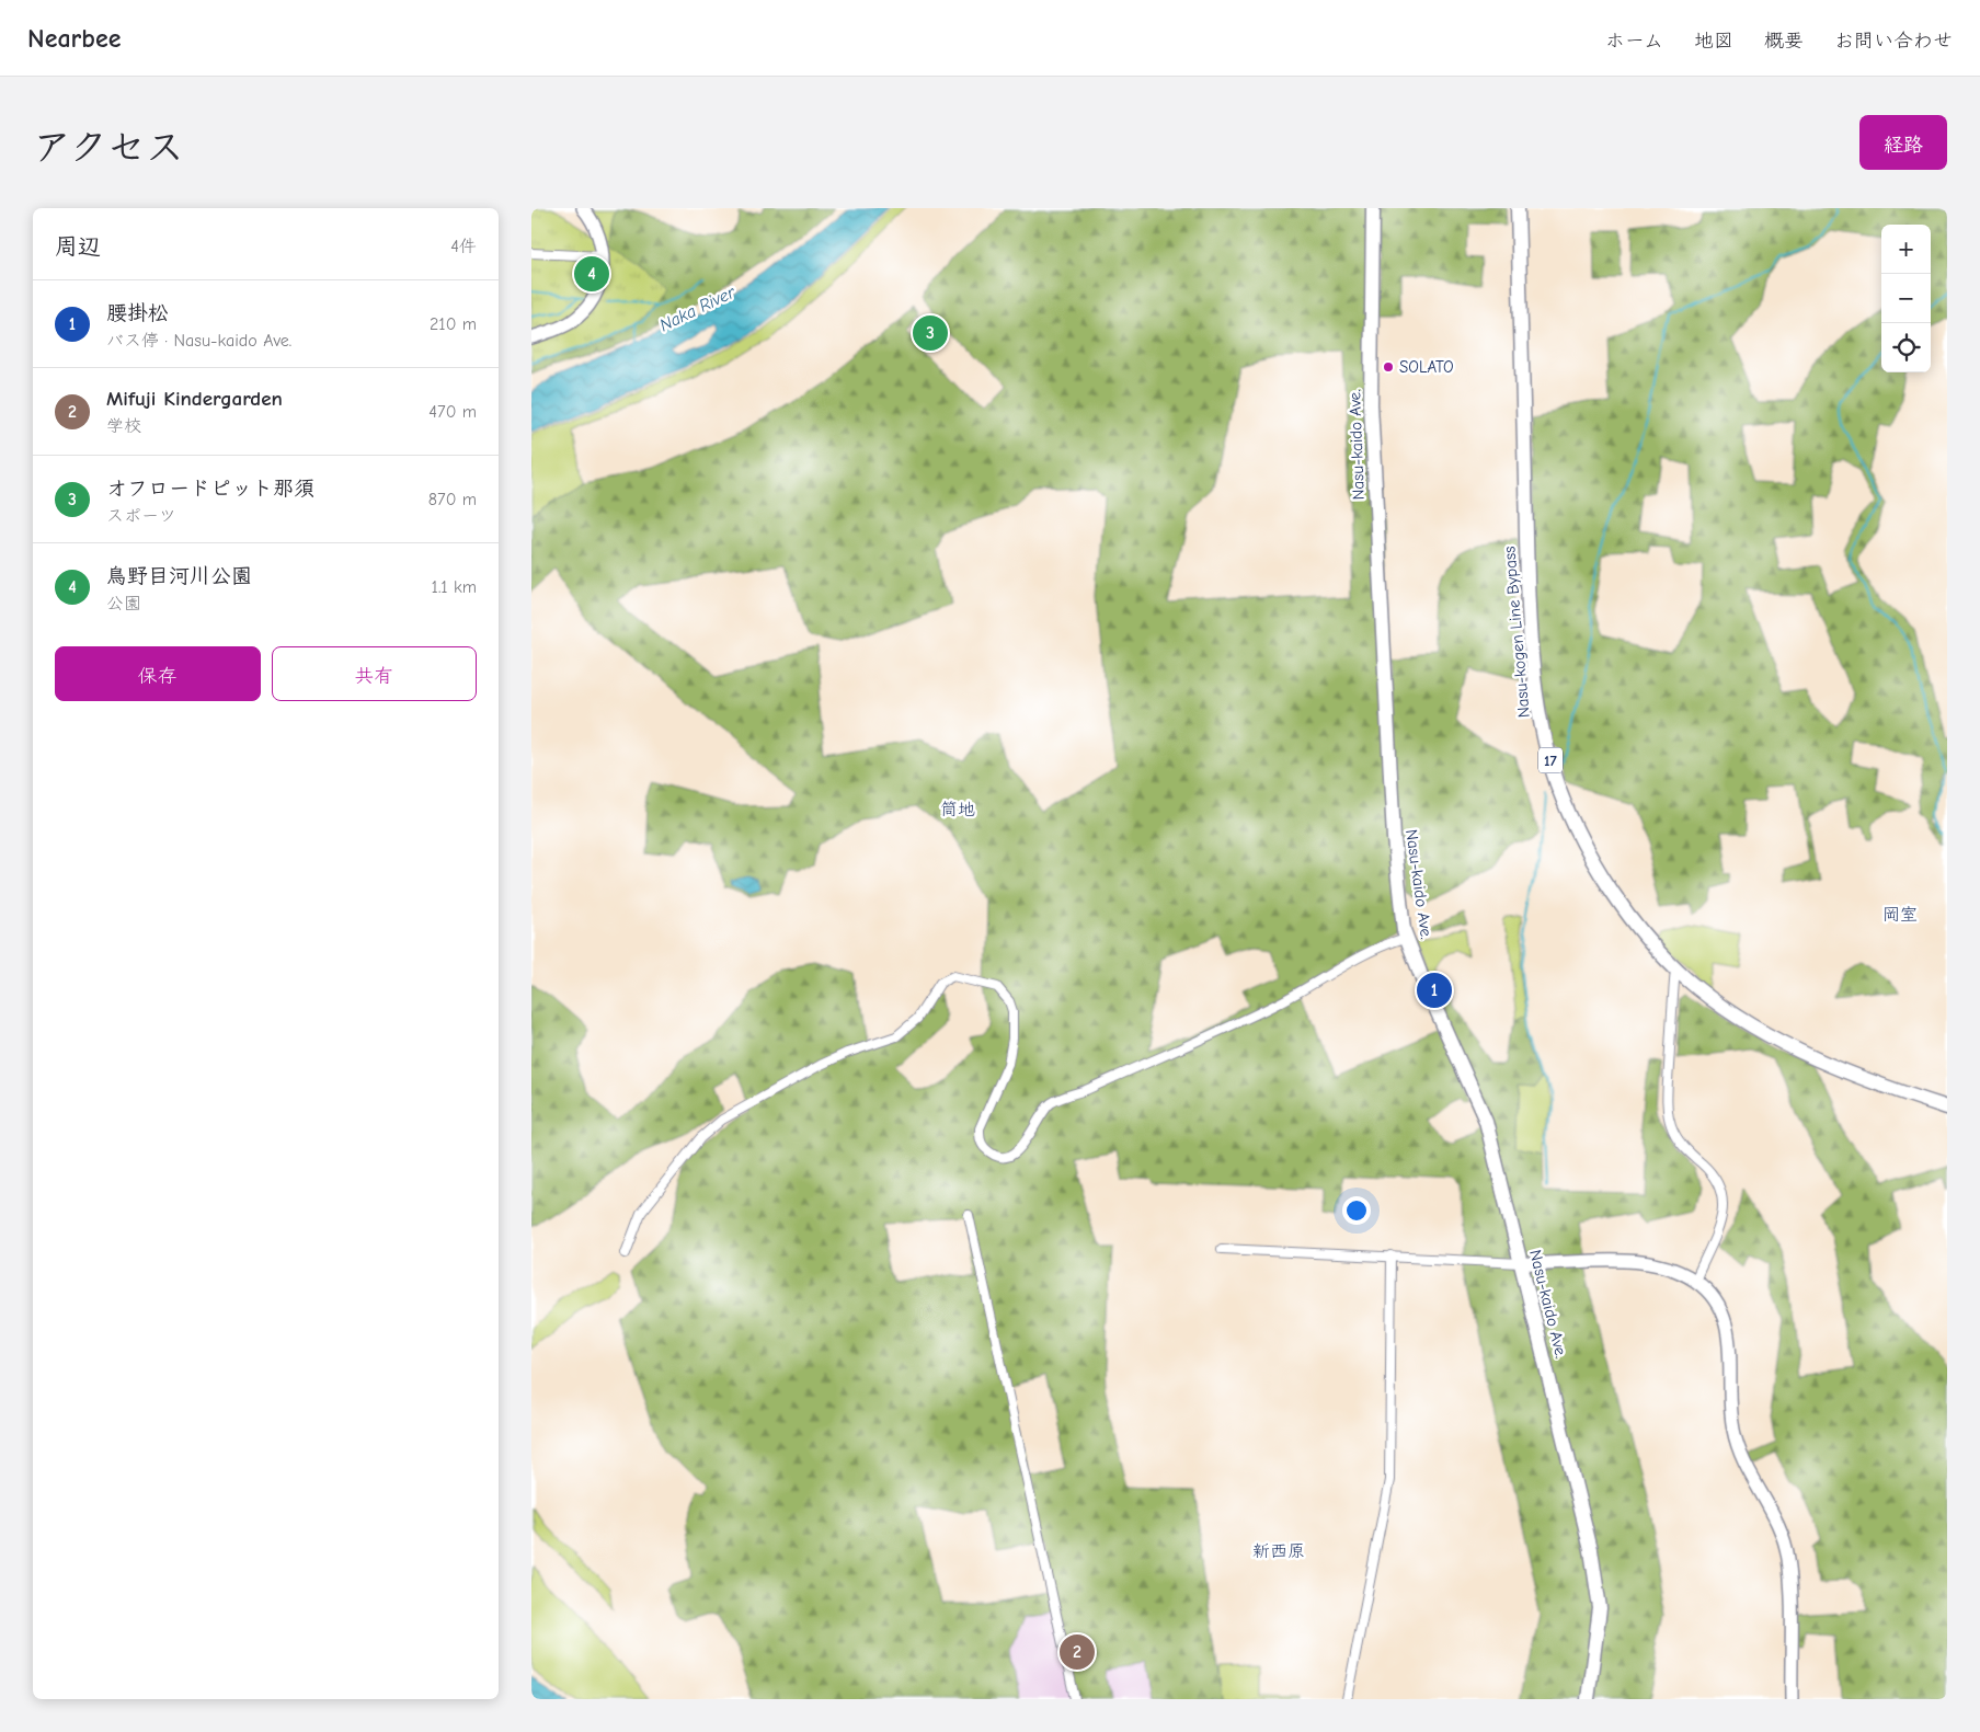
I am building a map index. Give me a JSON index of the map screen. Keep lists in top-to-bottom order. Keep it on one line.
{"streets":{"main road":["Nasu-kaido Ave.","Nasu-kogen Line Bypass","17"]},"districts":["筒地","岡室","新西原"],"water":["Naka River"],"places":["SOLATO"],"page":{"header":"Nearbee","nav":["ホーム","地図","概要","お問い合わせ"],"title":"アクセス","buttons":["経路",["保存","共有"]],"heading":["周辺","4件"],"map_buttons":["+","−"],"pins":["4","3","1","2"],"list":[{"mark":"1","name":"腰掛松","note":"バス停 · Nasu-kaido Ave.","value":"210 m"},{"mark":"2","name":"Mifuji Kindergarden","note":"学校","value":"470 m"},{"mark":"3","name":"オフロードピット那須","note":"スポーツ","value":"870 m"},{"mark":"4","name":"鳥野目河川公園","note":"公園","value":"1.1 km"}]}}
